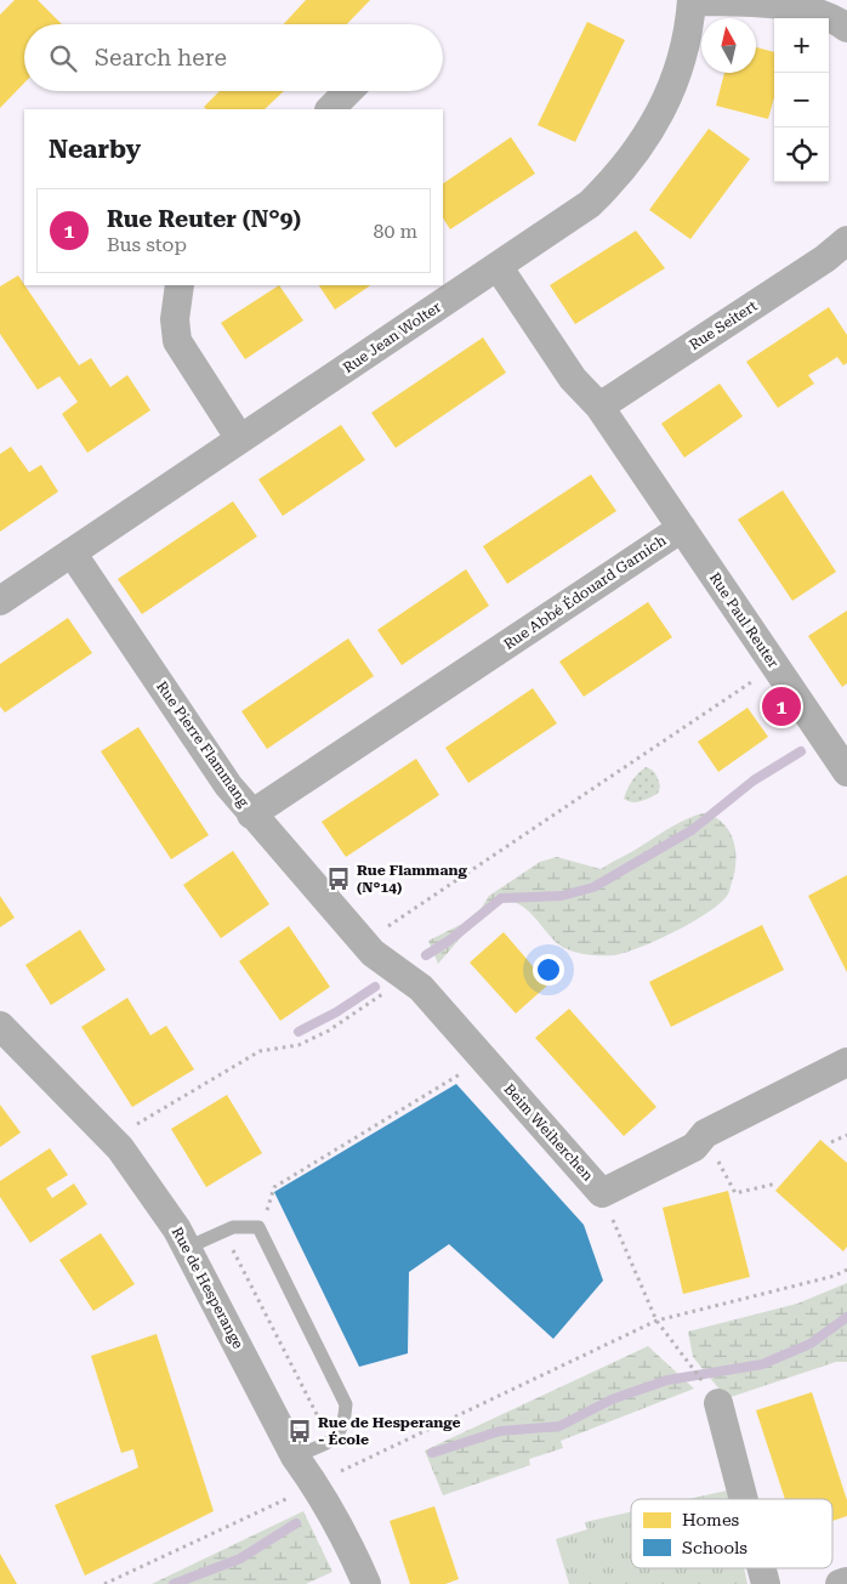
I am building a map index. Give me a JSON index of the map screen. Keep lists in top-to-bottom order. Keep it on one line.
{"streets":{"street":["Rue Seitert","Rue Jean Wolter","Rue Abbé Édouard Garnich","Rue Paul Reuter","Rue Pierre Flammang","Beim Weiherchen","Rue de Hesperange"]},"crossings":[["Rue Seitert","Rue Abbé Édouard Garnich"],["Rue Jean Wolter","Rue Abbé Édouard Garnich"],["Rue Jean Wolter","Rue Pierre Flammang"],["Rue Abbé Édouard Garnich","Rue Paul Reuter"],["Rue Abbé Édouard Garnich","Rue Pierre Flammang"],["Rue Pierre Flammang","Beim Weiherchen"]],"places":{"bus stop":["Rue Flammang (N°14)","Rue de Hesperange - École"]},"legend":["Homes","Schools"],"north":"top","page":{"map_buttons":["+","−"],"search":"Search here","heading":"Nearby","list":[{"mark":"1","name":"Rue Reuter (N°9)","note":"Bus stop","value":"80 m"}],"pins":"1"}}
